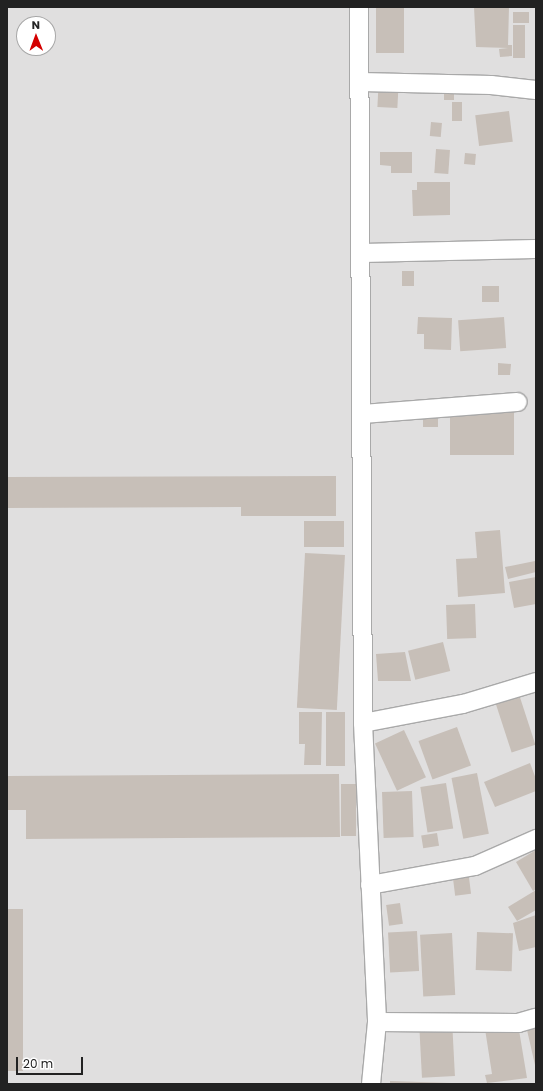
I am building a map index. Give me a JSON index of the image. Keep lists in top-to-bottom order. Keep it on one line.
{"scale_bar":"20 m","north":"top"}
